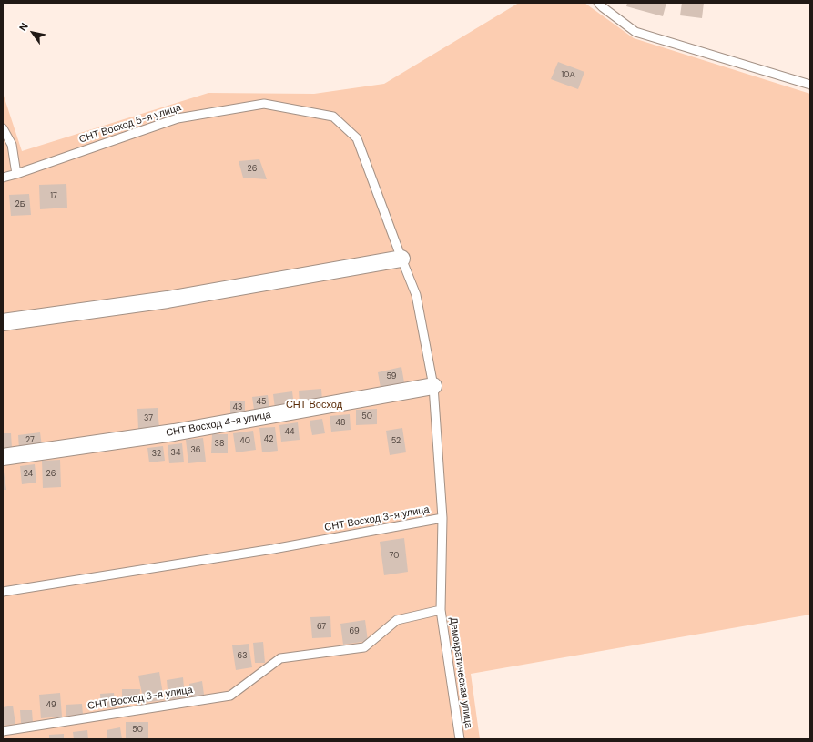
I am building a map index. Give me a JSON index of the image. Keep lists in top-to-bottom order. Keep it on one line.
{"streets":{"street":["СНТ Восход 4-я улица"],"lane":["СНТ Восход 5-я улица","СНТ Восход 3-я улица","Демократическая улица"]},"crossings":[["СНТ Восход 3-я улица","Демократическая улица"]],"parks":["СНТ Восход"],"house_numbers":["10А","26","17","2Б","59","45","43","50","37","48","44","42","27","40","52","38","36","34","32","24","26","70","67","69","63","49","50"],"north":"top left"}
